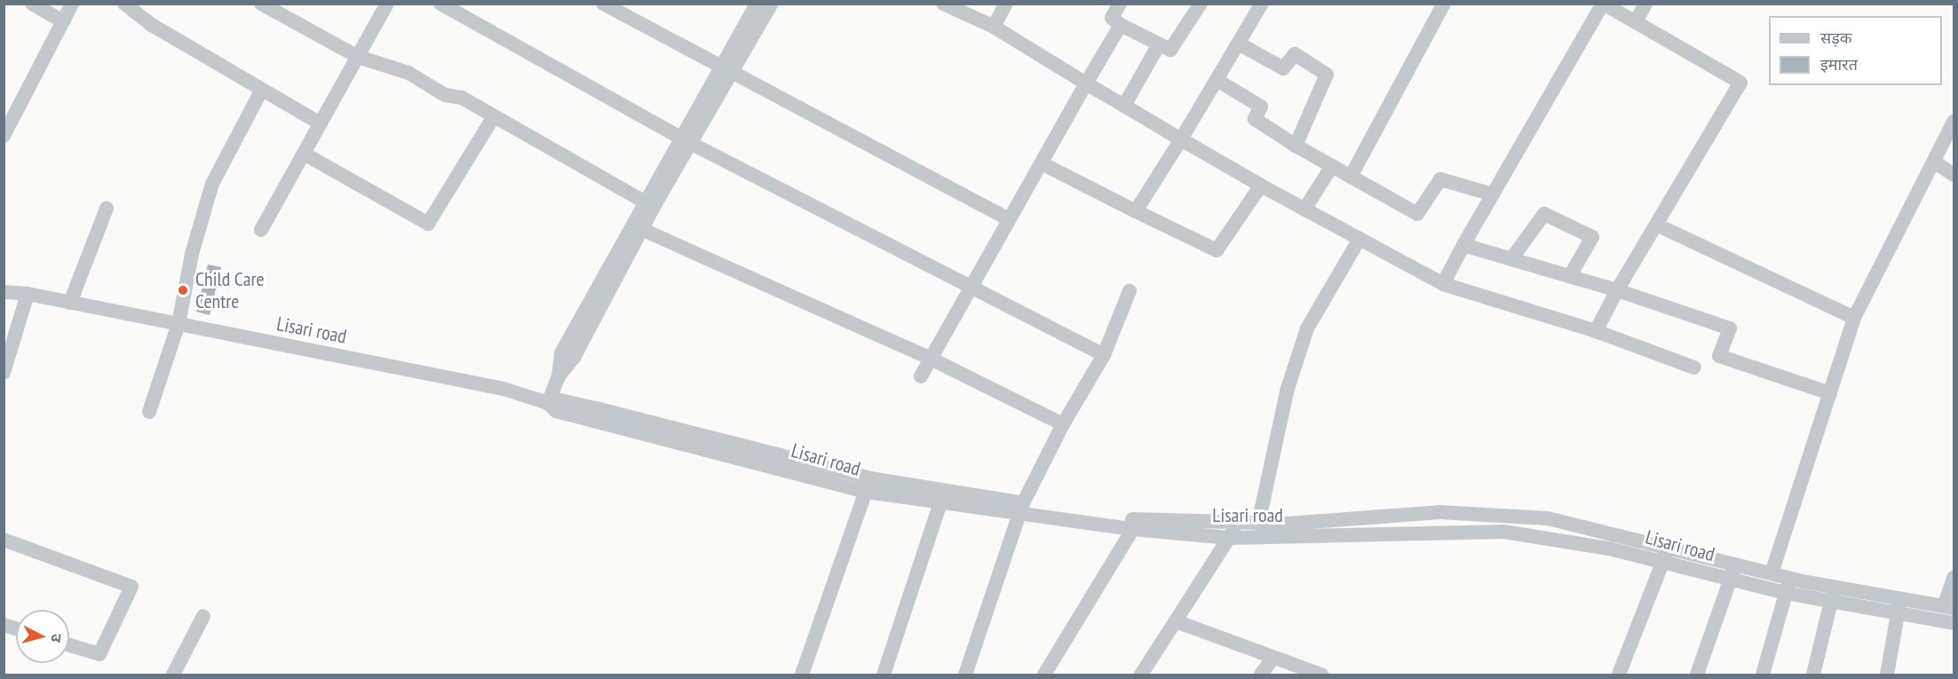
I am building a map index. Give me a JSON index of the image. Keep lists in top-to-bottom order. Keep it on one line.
{"streets":{"street":["Lisari road"]},"places":["Child Care Centre"],"legend":["सड़क","इमारत"],"north":"right"}
